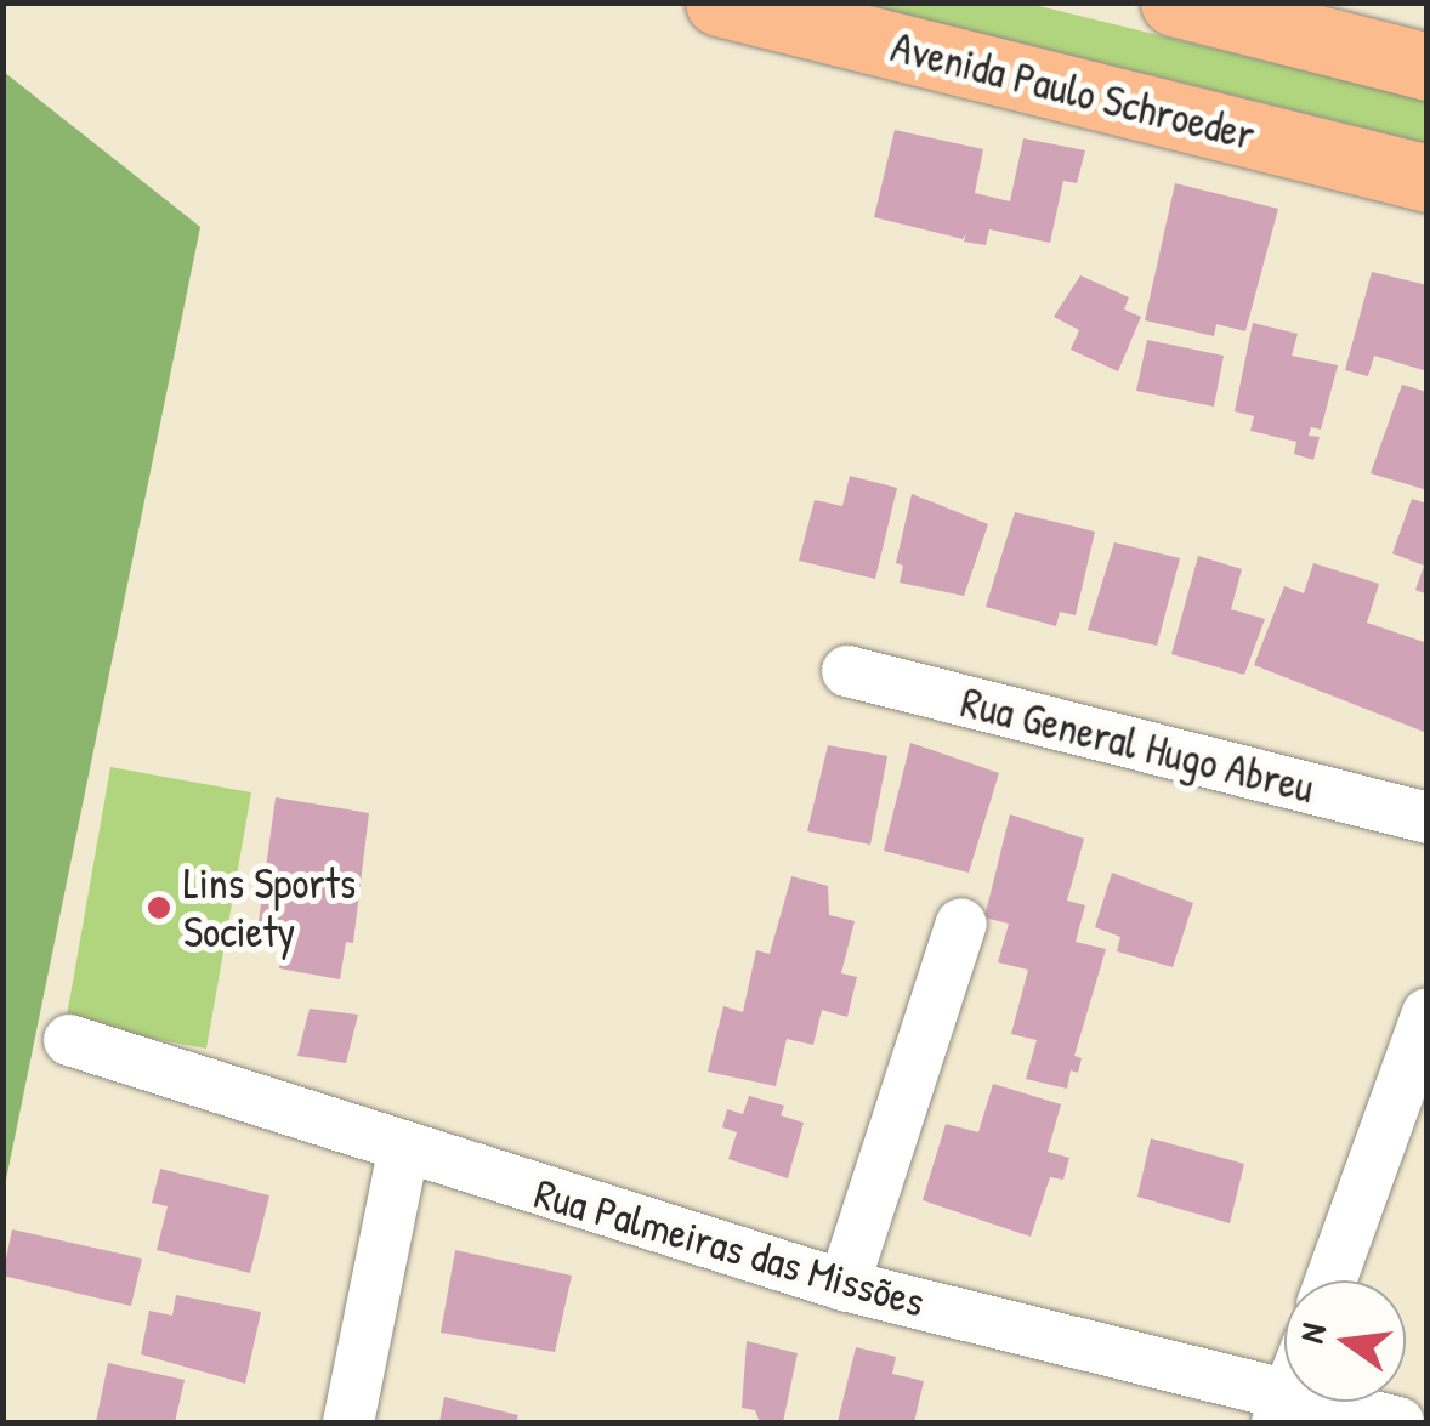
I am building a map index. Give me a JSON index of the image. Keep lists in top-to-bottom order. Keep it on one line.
{"streets":{"main road":["Avenida Paulo Schroeder"],"street":["Rua General Hugo Abreu","Rua Palmeiras das Missões"]},"places":["Lins Sports Society"],"north":"left"}
